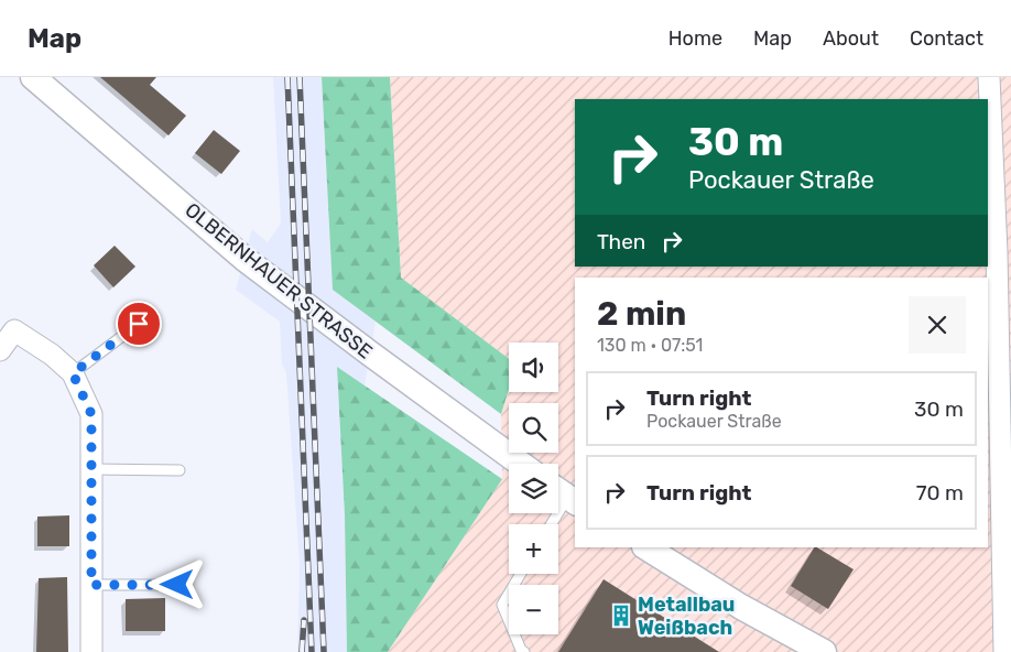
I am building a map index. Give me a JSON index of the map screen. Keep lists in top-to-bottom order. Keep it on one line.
{"streets":{"street":["OLBERNHAUER STRASSE"]},"places":{"building":["Metallbau Weißbach"]},"page":{"header":"Map","nav":["Home","Map","About","Contact"],"turn":["30 m","Pockauer Straße"],"then":"Then","heading":["2 min","130 m · 07:51"],"map_buttons":["+","−"],"list":[{"name":"Turn right","note":"Pockauer Straße","value":"30 m"},{"name":"Turn right","value":"70 m"}]}}
